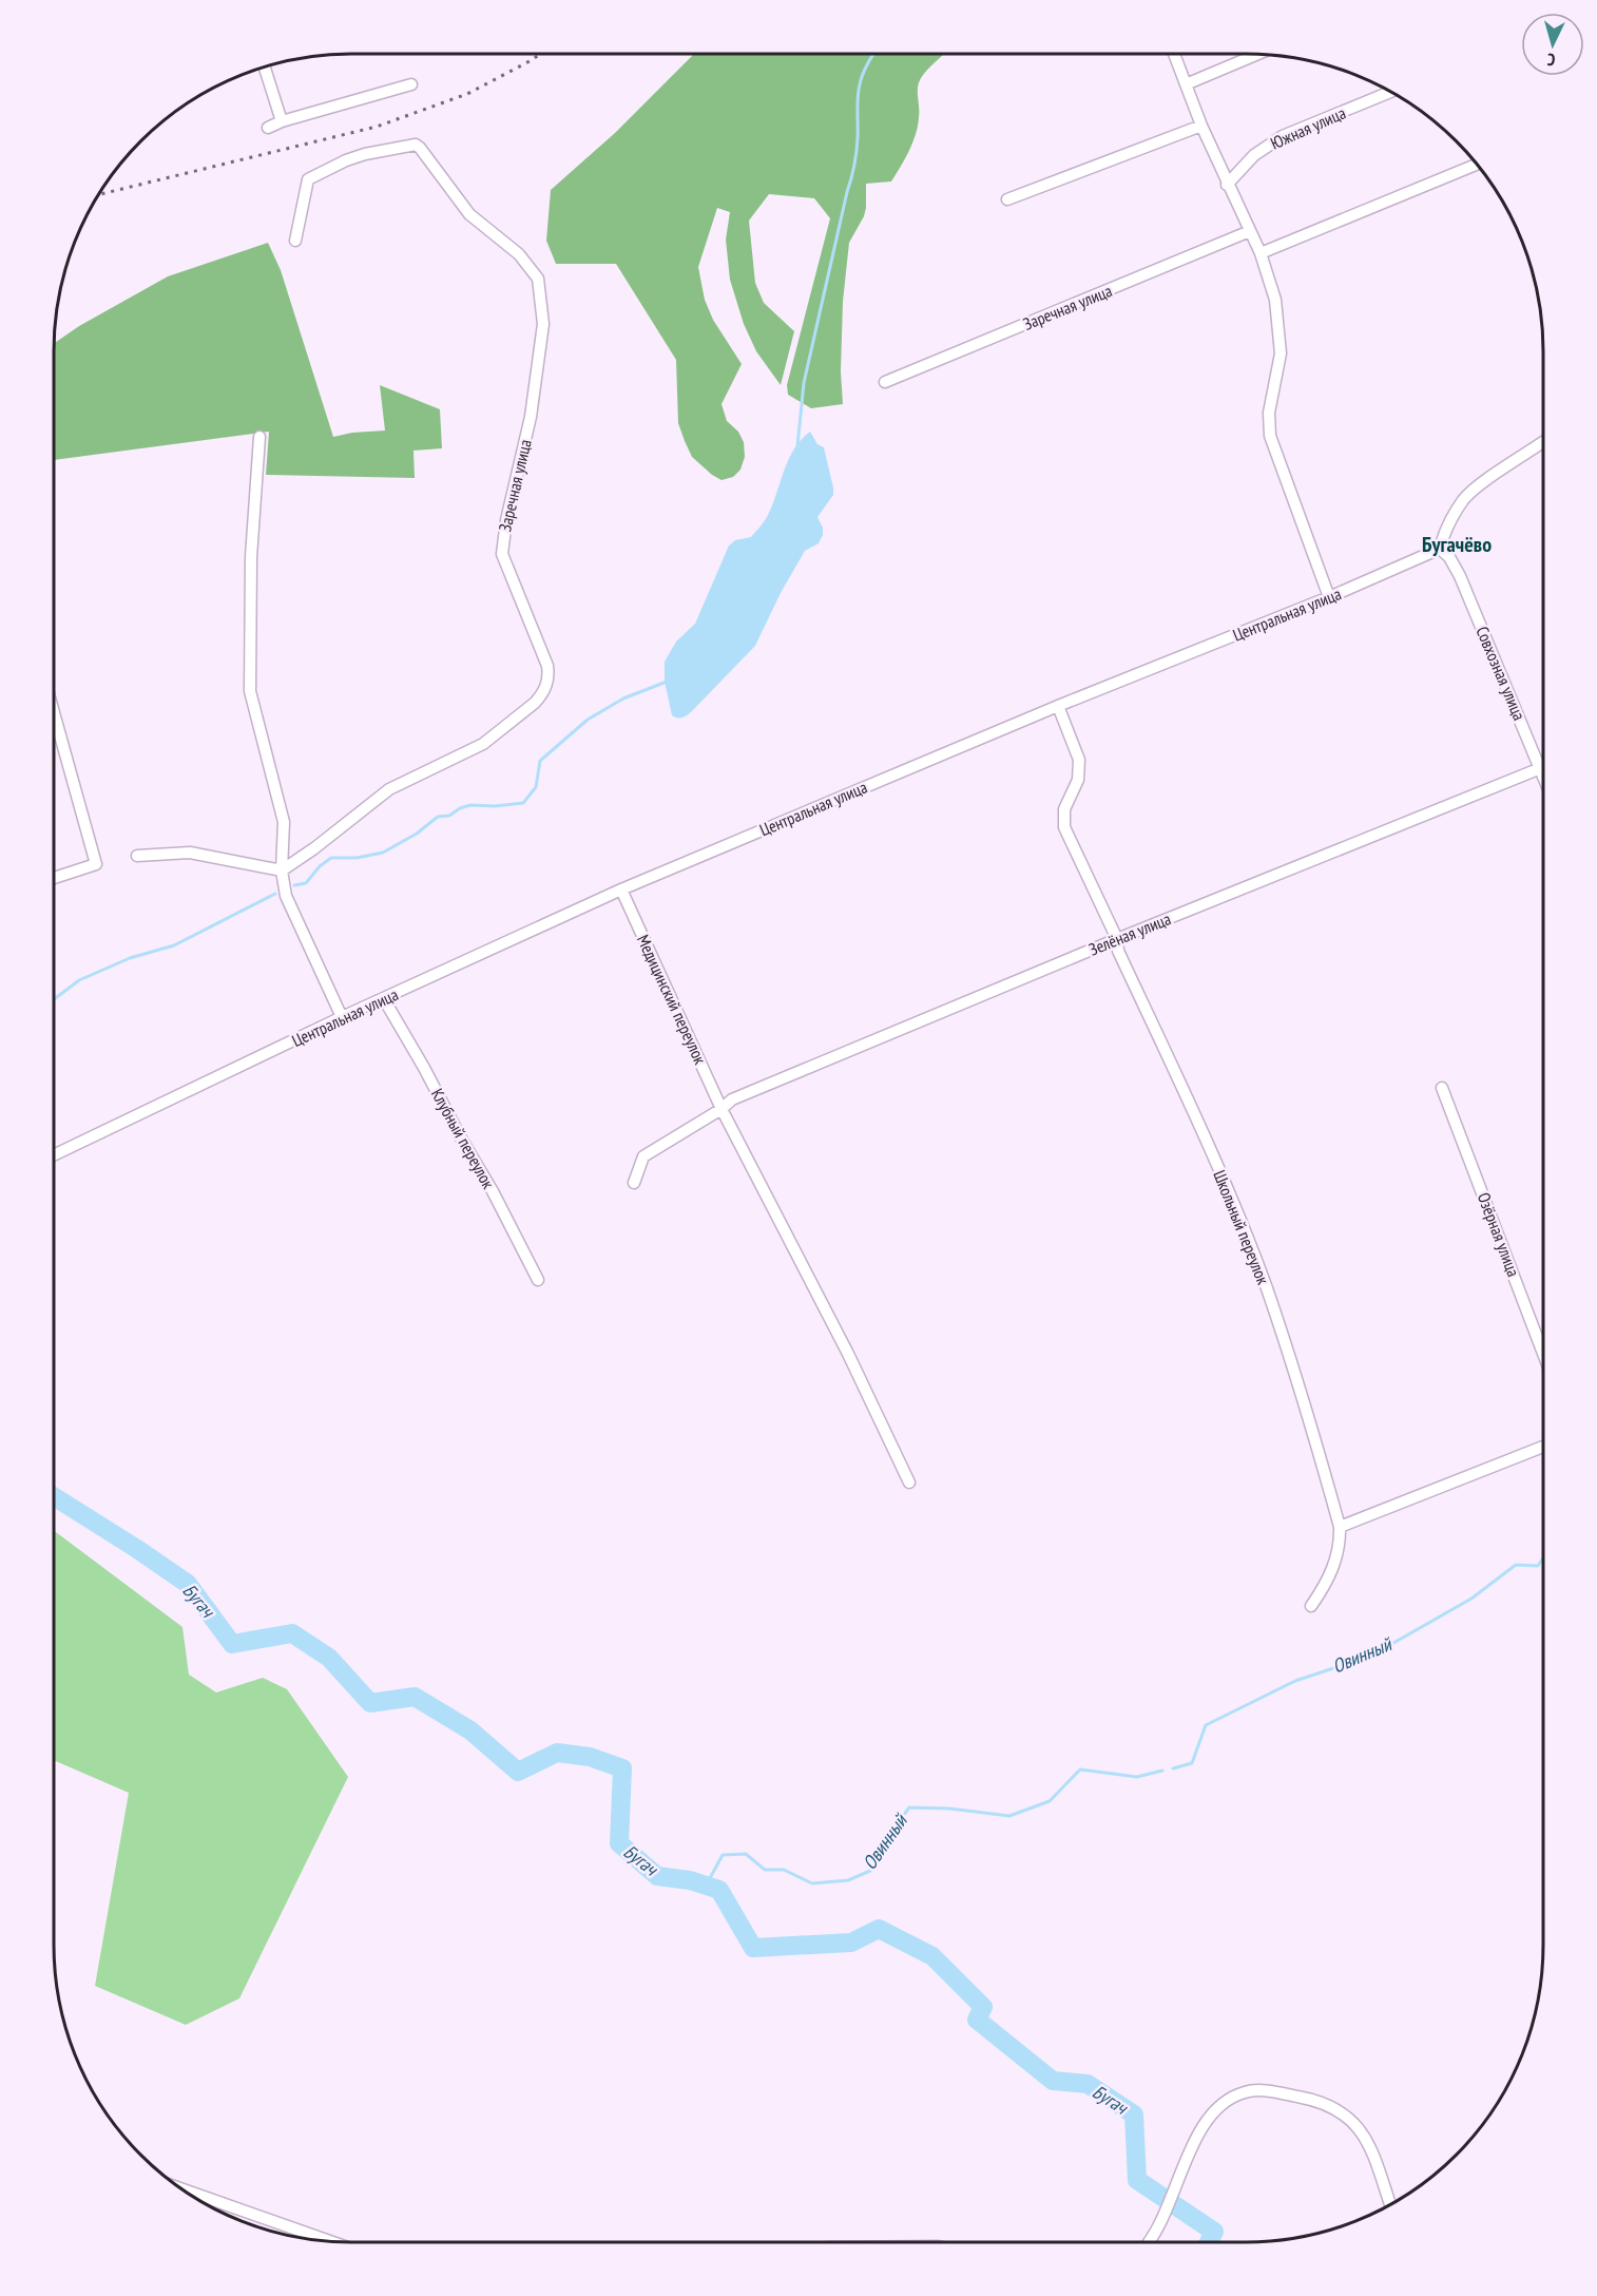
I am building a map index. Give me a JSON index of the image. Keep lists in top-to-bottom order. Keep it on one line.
{"streets":{"street":["Южная улица","Заречная улица","Центральная улица","Совхозная улица","Зелёная улица","Медицинский переулок","Клубный переулок","Школьный переулок","Озёрная улица"]},"crossings":[["Центральная улица","Совхозная улица"],["Центральная улица","Медицинский переулок"],["Центральная улица","Клубный переулок"],["Центральная улица","Школьный переулок"],["Совхозная улица","Зелёная улица"],["Зелёная улица","Медицинский переулок"],["Зелёная улица","Школьный переулок"]],"districts":["Бугачёво"],"water":["Бугач","Овинный"],"north":"bottom"}
